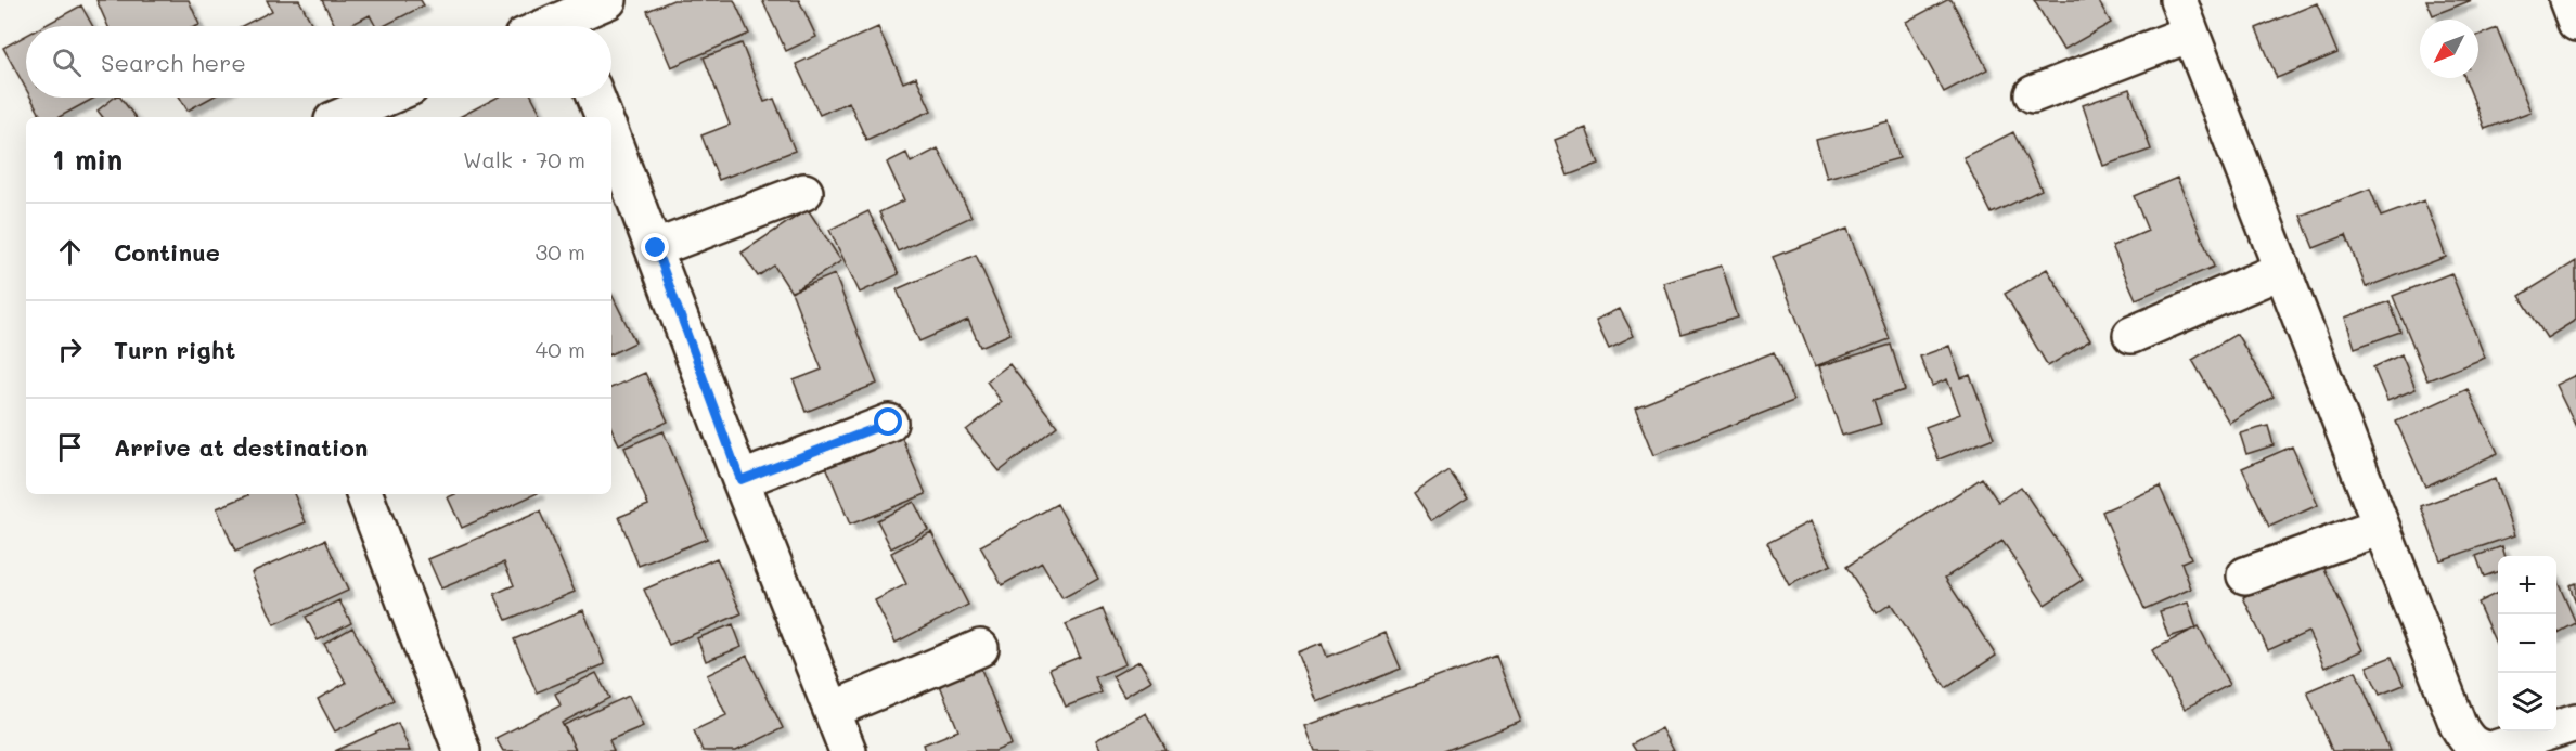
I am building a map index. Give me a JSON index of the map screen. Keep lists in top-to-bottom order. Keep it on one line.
{"north":"bottom left","page":{"search":"Search here","heading":["1 min","Walk · 70 m"],"list":[["Continue","30 m"],["Turn right","40 m"],"Arrive at destination"],"map_buttons":["+","−"]}}
